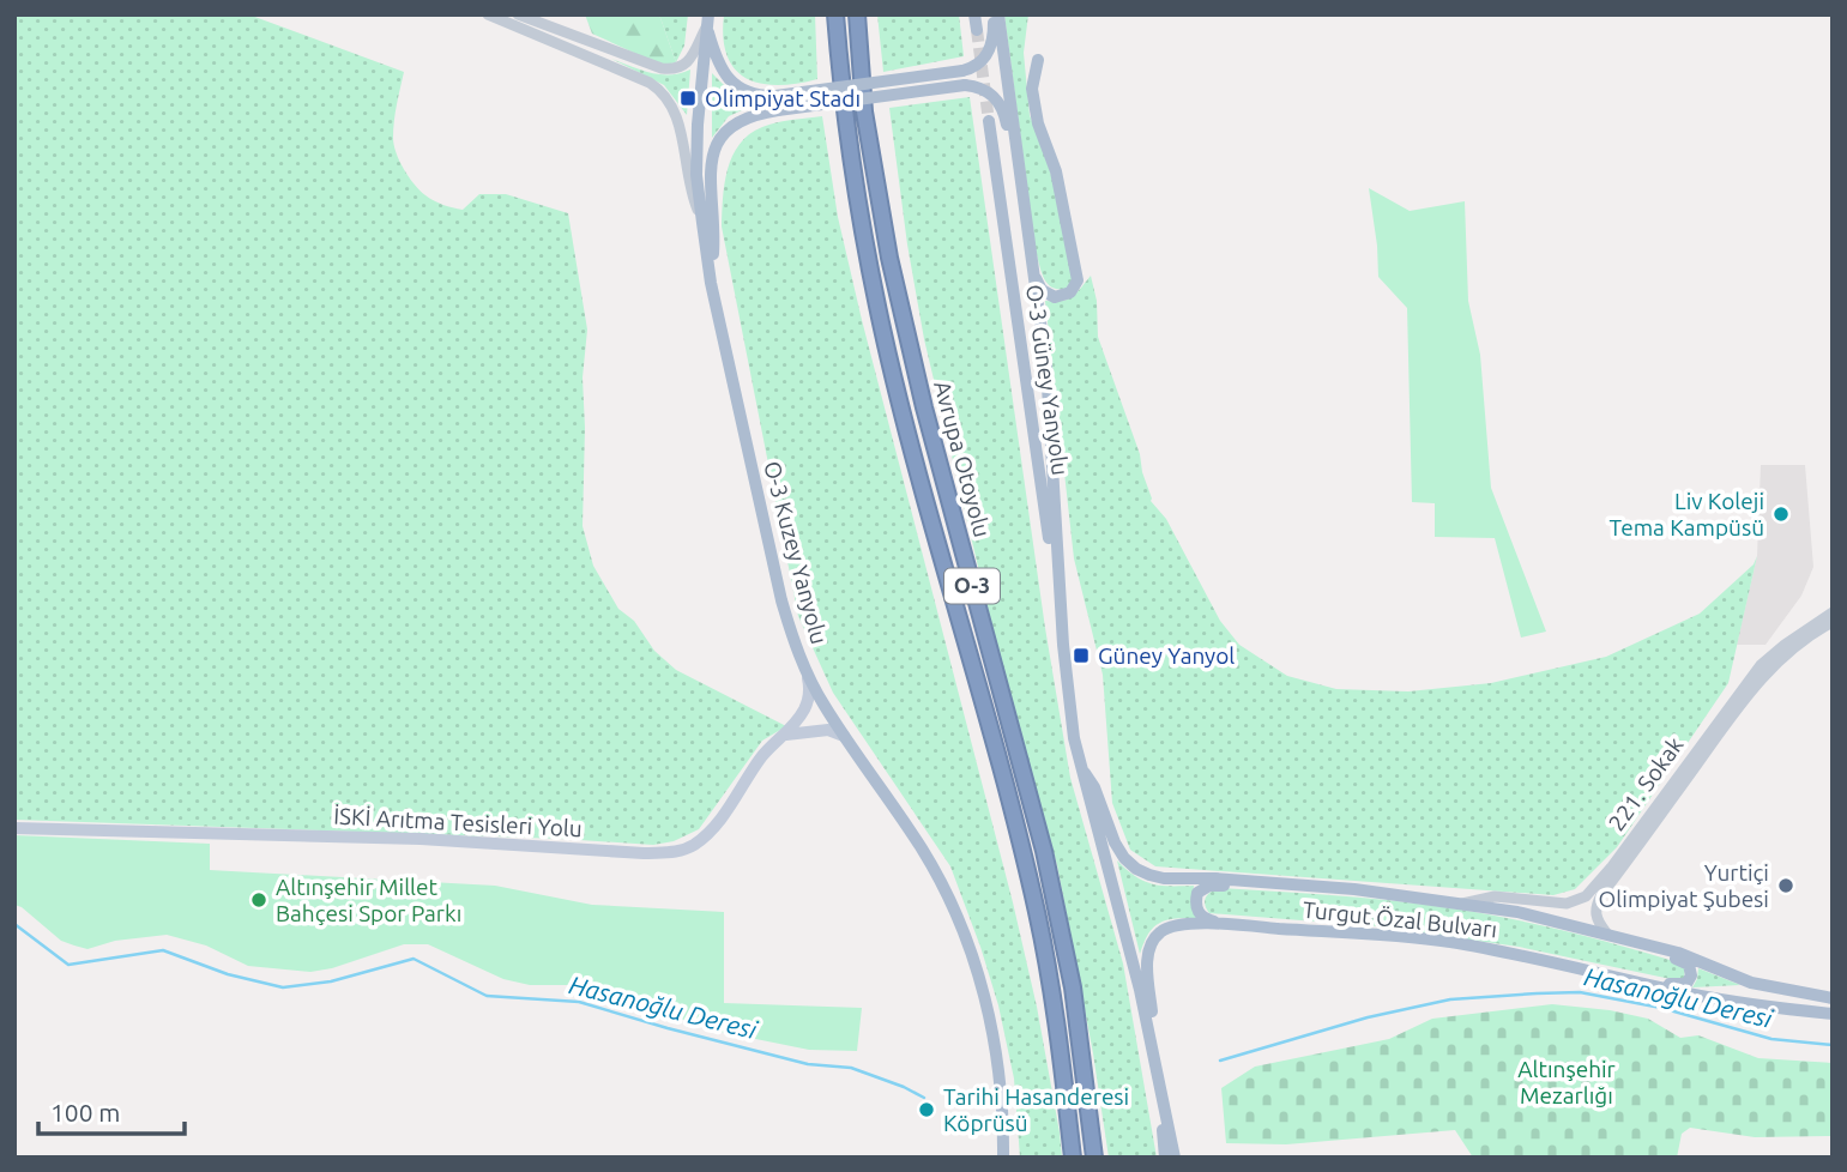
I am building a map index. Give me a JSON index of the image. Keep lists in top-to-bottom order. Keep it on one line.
{"streets":{"highway":["Avrupa Otoyolu","O-3"],"main road":["O-3 Güney Yanyolu","O-3 Kuzey Yanyolu","İSKİ Arıtma Tesisleri Yolu","Turgut Özal Bulvarı"],"street":["221. Sokak"]},"crossings":[["O-3 Kuzey Yanyolu","İSKİ Arıtma Tesisleri Yolu"],["221. Sokak","Turgut Özal Bulvarı"]],"water":["Hasanoğlu Deresi"],"parks":["Altınşehir Mezarlığı"],"places":{"transit":["Olimpiyat Stadı","Güney Yanyol"],"other":["Liv Koleji Tema Kampüsü","Yurtiçi Olimpiyat Şubesi","Altınşehir Millet Bahçesi Spor Parkı","Tarihi Hasanderesi Köprüsü"]},"scale_bar":"100 m"}
